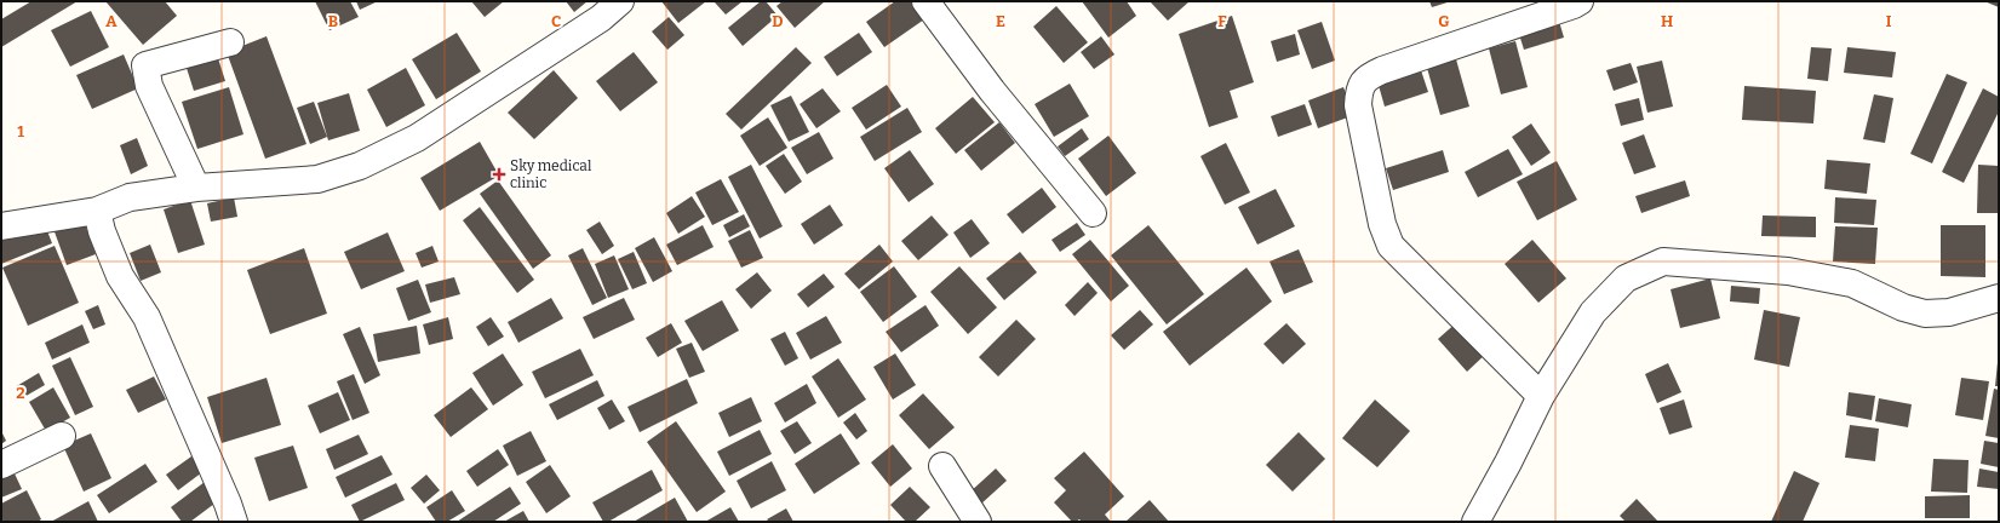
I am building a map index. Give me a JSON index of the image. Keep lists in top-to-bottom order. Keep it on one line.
{"places":{"health":["Sky medical clinic"]},"grid":{"columns":["A","B","C","D","E","F","G","H","I"],"rows":["1","2"]}}
